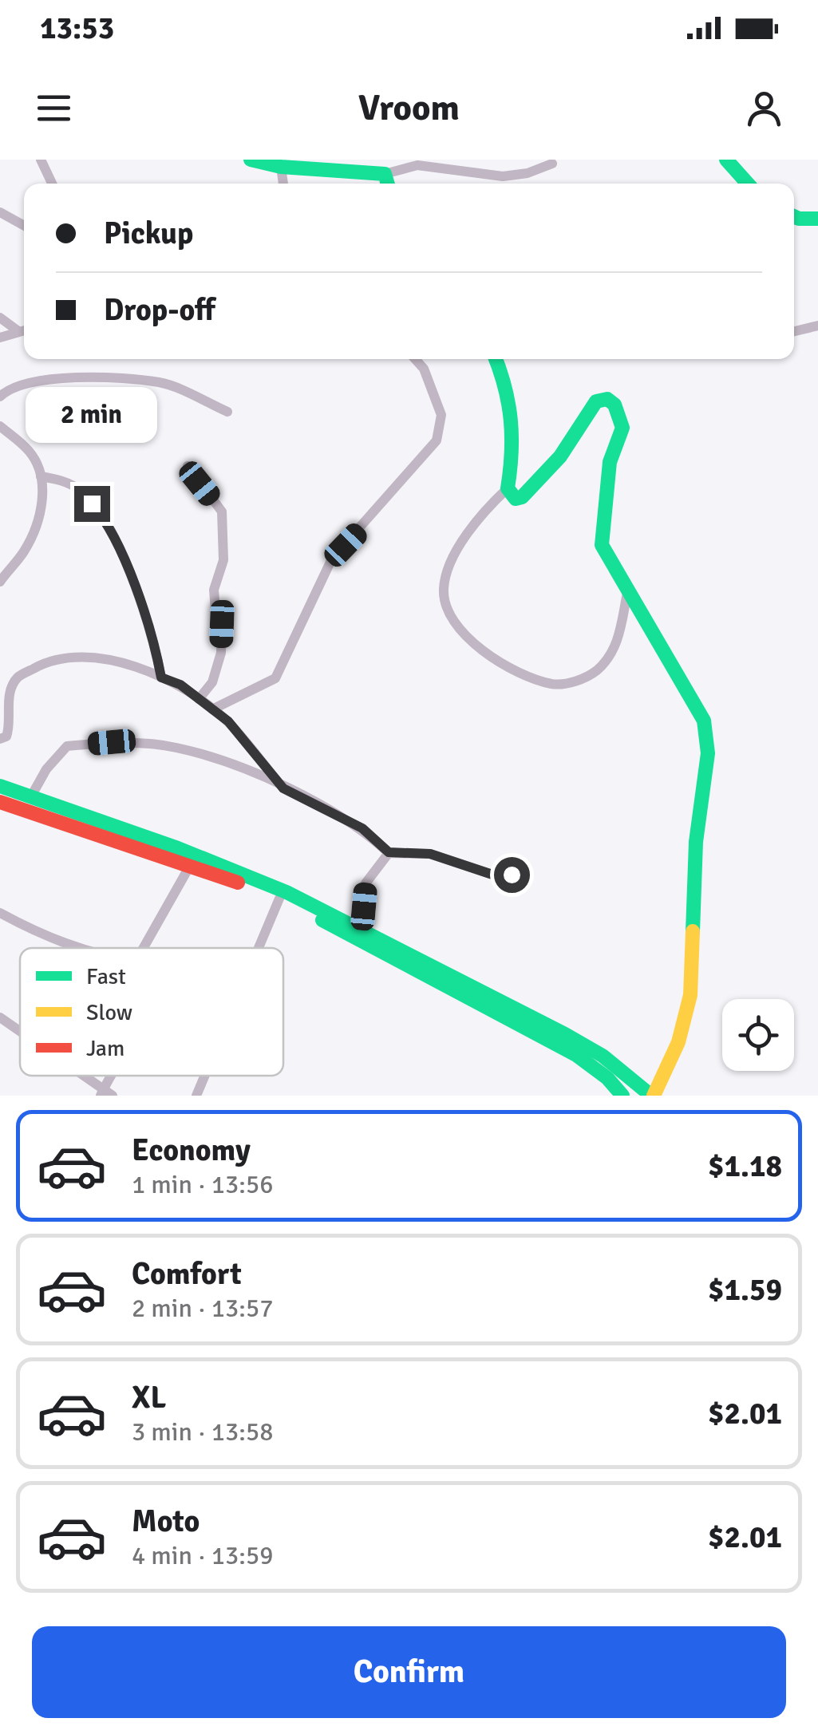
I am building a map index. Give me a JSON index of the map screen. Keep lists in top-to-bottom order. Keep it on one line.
{"legend":["Fast","Slow","Jam"],"page":{"status":"13:53","header":"Vroom","banner":["Pickup","Drop-off"],"bubble":"2 min","list":[{"name":"Economy","note":"1 min · 13:56","value":"$1.18"},{"name":"Comfort","note":"2 min · 13:57","value":"$1.59"},{"name":"XL","note":"3 min · 13:58","value":"$2.01"},{"name":"Moto","note":"4 min · 13:59","value":"$2.01"}],"buttons":"Confirm"}}
